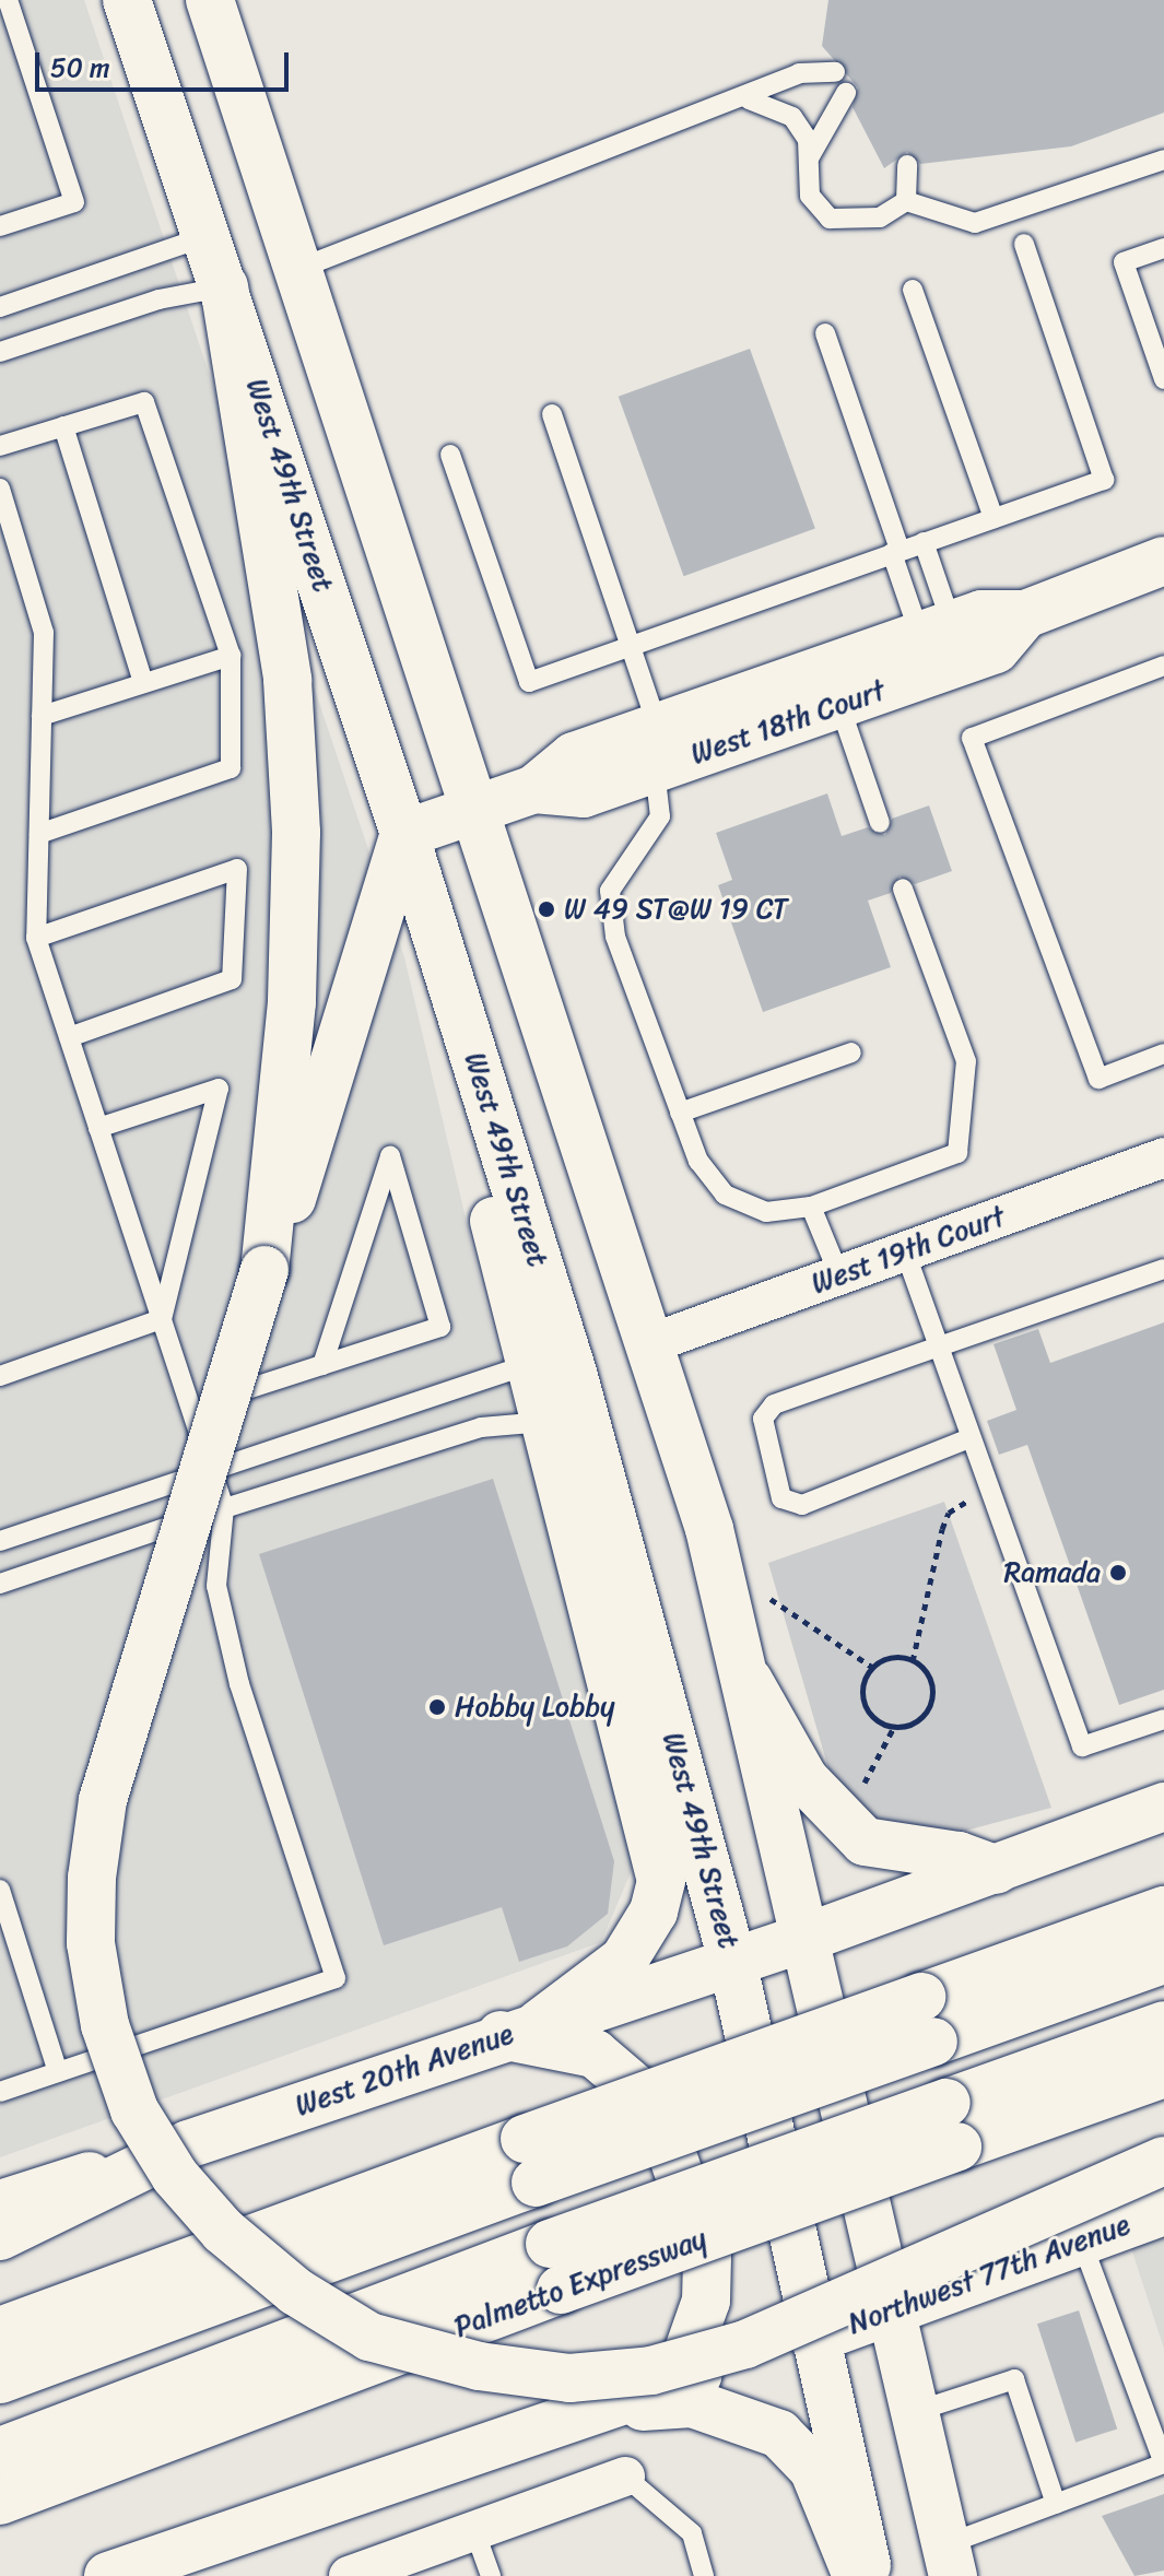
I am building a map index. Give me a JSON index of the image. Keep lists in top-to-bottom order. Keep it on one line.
{"streets":{"main road":["West 49th Street","West 18th Court","West 20th Avenue","Northwest 77th Avenue","Palmetto Expressway"],"street":["West 19th Court"]},"crossings":[["West 49th Street","West 18th Court"],["West 49th Street","West 20th Avenue"],["West 49th Street","Northwest 77th Avenue"]],"places":["W 49 ST@W 19 CT","Ramada","Hobby Lobby"],"scale_bar":"50 m"}
